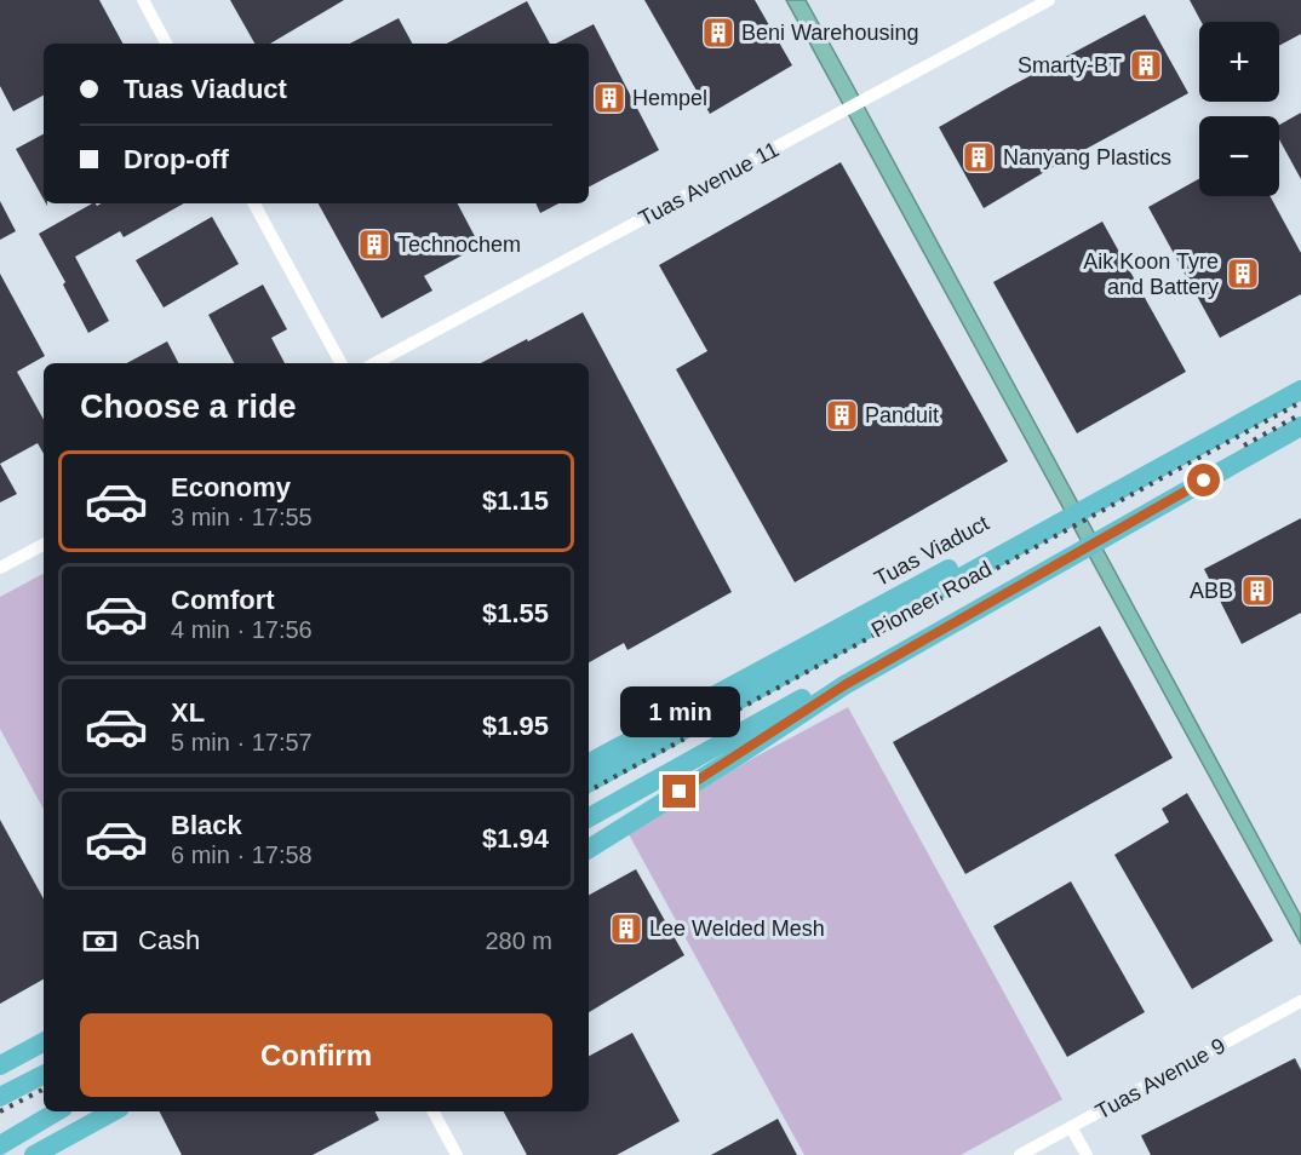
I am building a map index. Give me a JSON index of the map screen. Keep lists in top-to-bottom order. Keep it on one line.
{"streets":{"main road":["Tuas Viaduct","Pioneer Road"],"street":["Tuas Avenue 11","Tuas Avenue 9"]},"places":{"building":["Beni Warehousing","Smarty-BT","Hempel","Nanyang Plastics","Technochem","Aik Koon Tyre and Battery","Panduit","ABB","Lee Welded Mesh"]},"page":{"map_buttons":["+","−"],"banner":["Tuas Viaduct","Drop-off"],"heading":"Choose a ride","list":[{"name":"Economy","note":"3 min · 17:55","value":"$1.15"},{"name":"Comfort","note":"4 min · 17:56","value":"$1.55"},{"name":"XL","note":"5 min · 17:57","value":"$1.95"},{"name":"Black","note":"6 min · 17:58","value":"$1.94"}],"bubble":"1 min","pay":["Cash","280 m"],"buttons":"Confirm"}}
